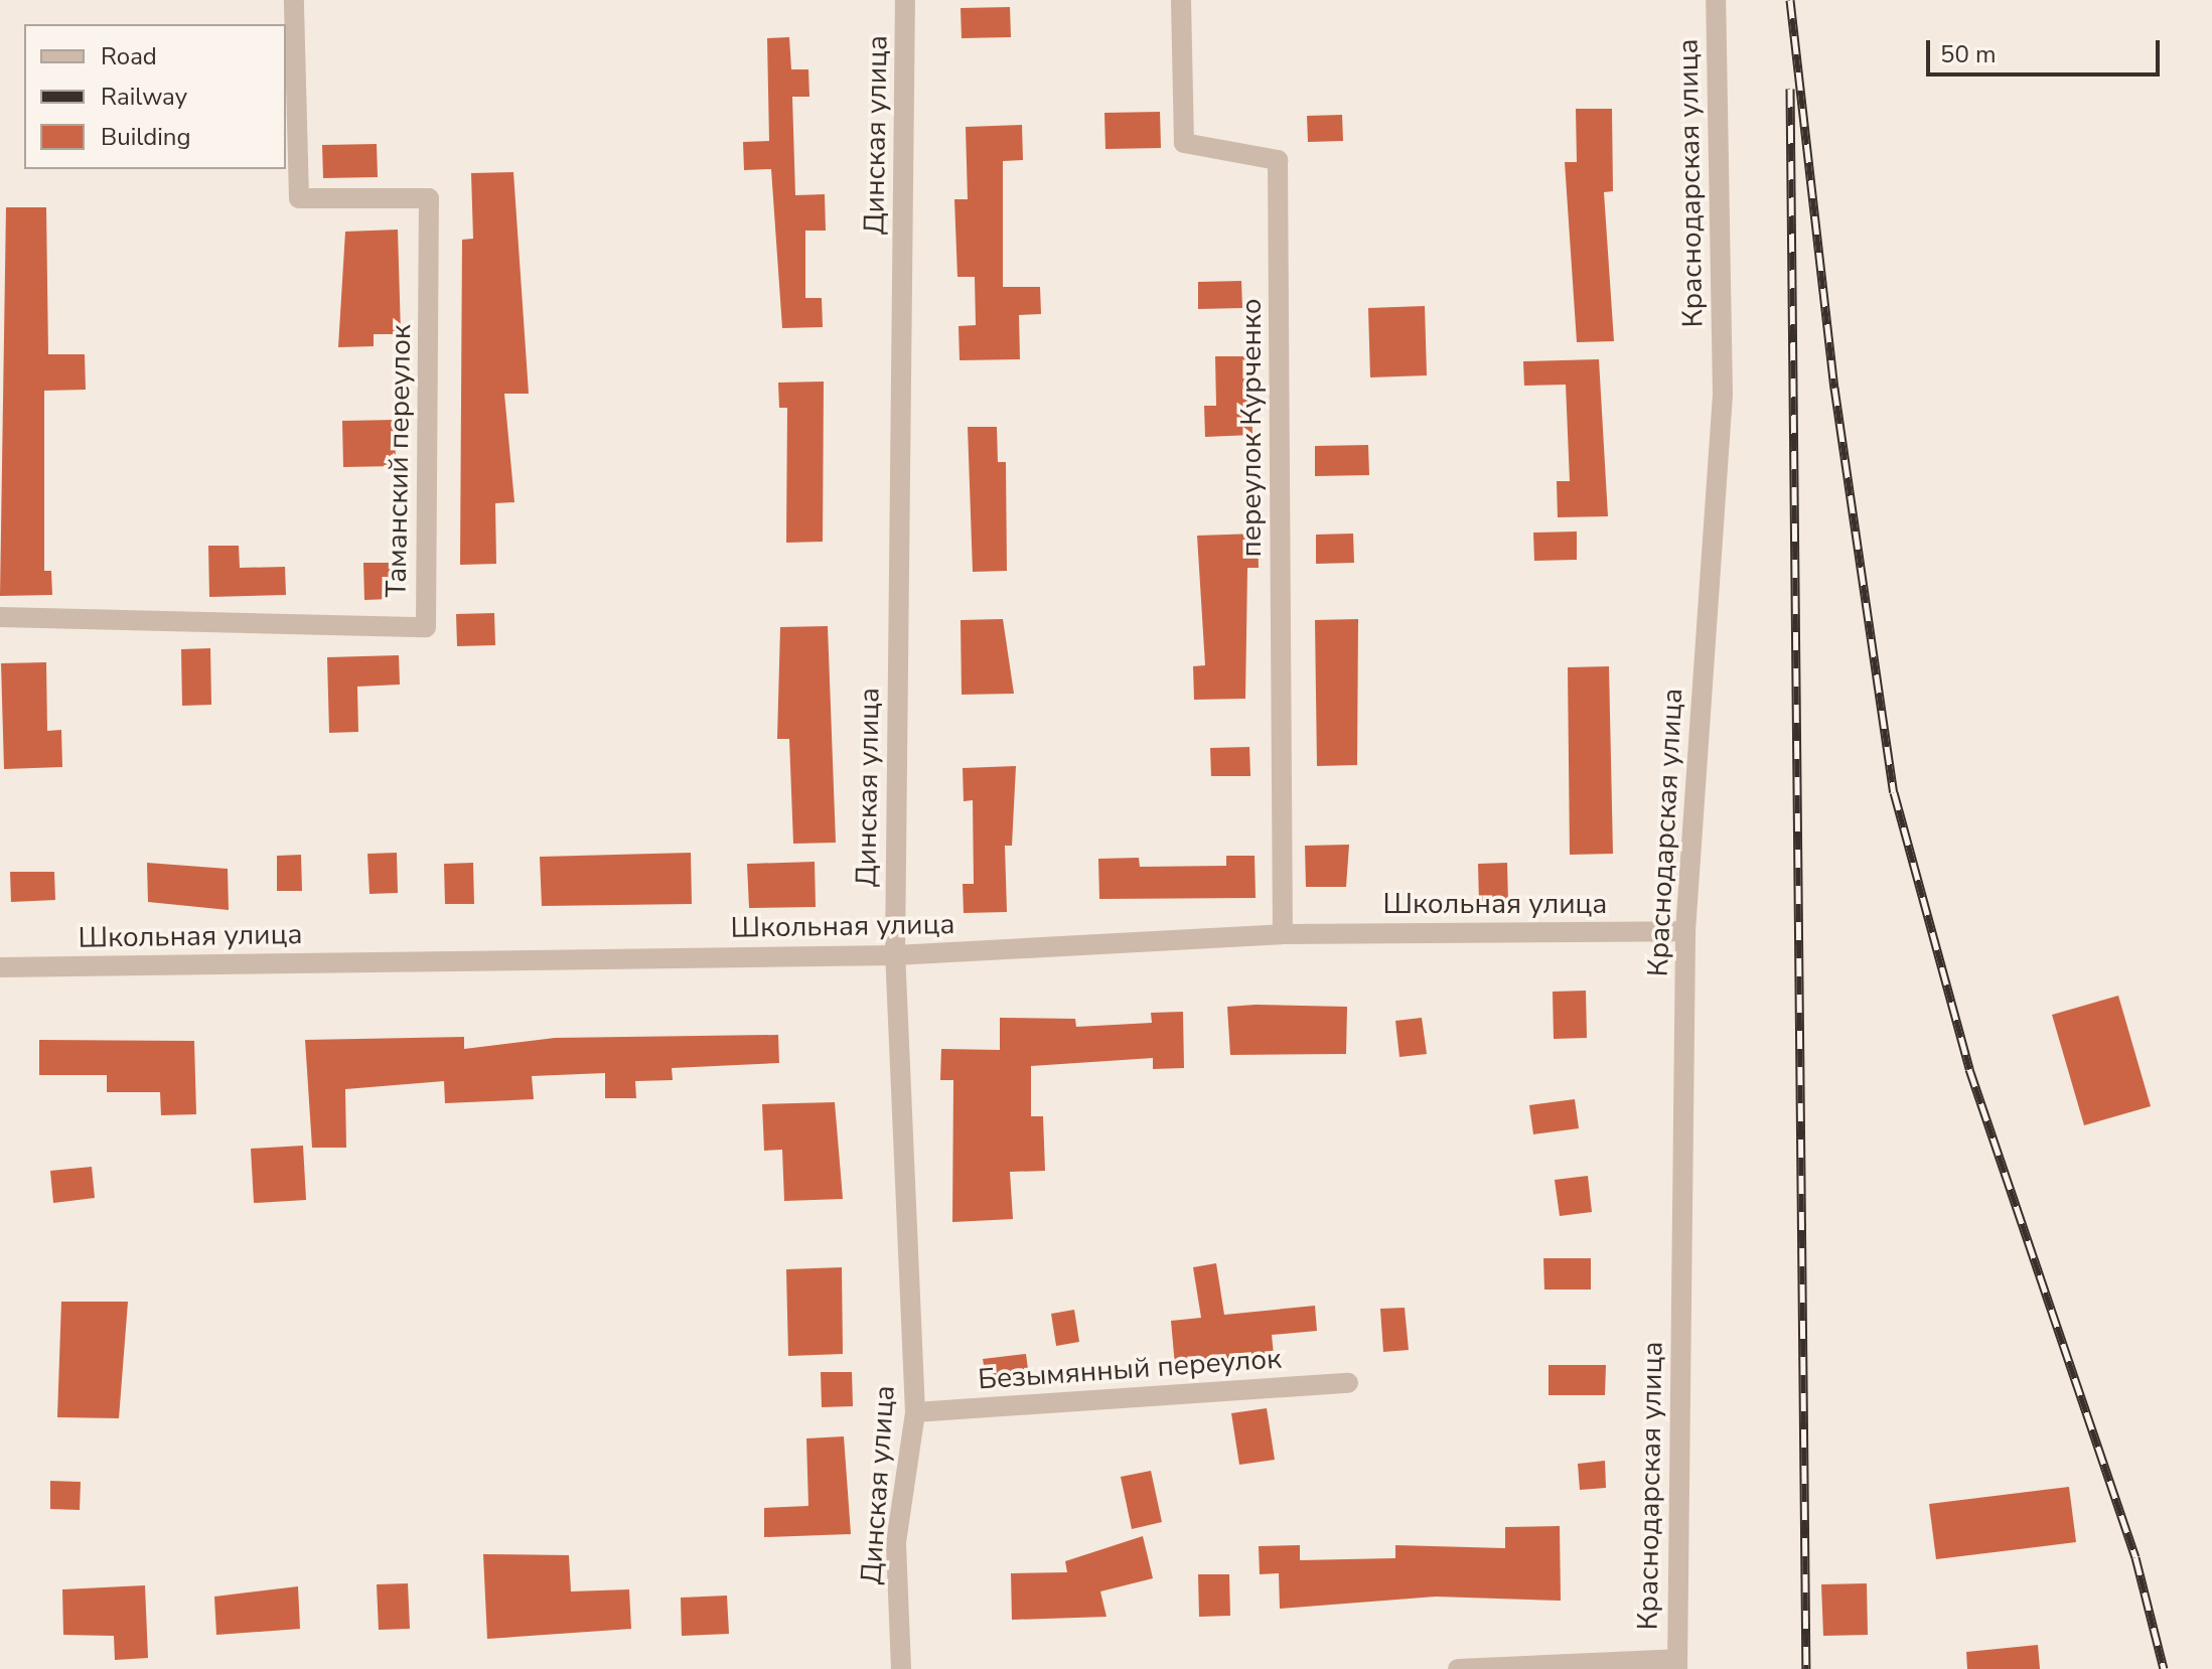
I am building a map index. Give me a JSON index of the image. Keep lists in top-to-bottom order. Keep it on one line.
{"streets":{"street":["Динская улица","Краснодарская улица","переулок Курченко","Таманский переулок","Школьная улица","Безымянный переулок"]},"crossings":[["Динская улица","Школьная улица"],["Динская улица","Безымянный переулок"],["Краснодарская улица","Школьная улица"],["переулок Курченко","Школьная улица"]],"legend":["Road","Railway","Building"],"scale_bar":"50 m"}
